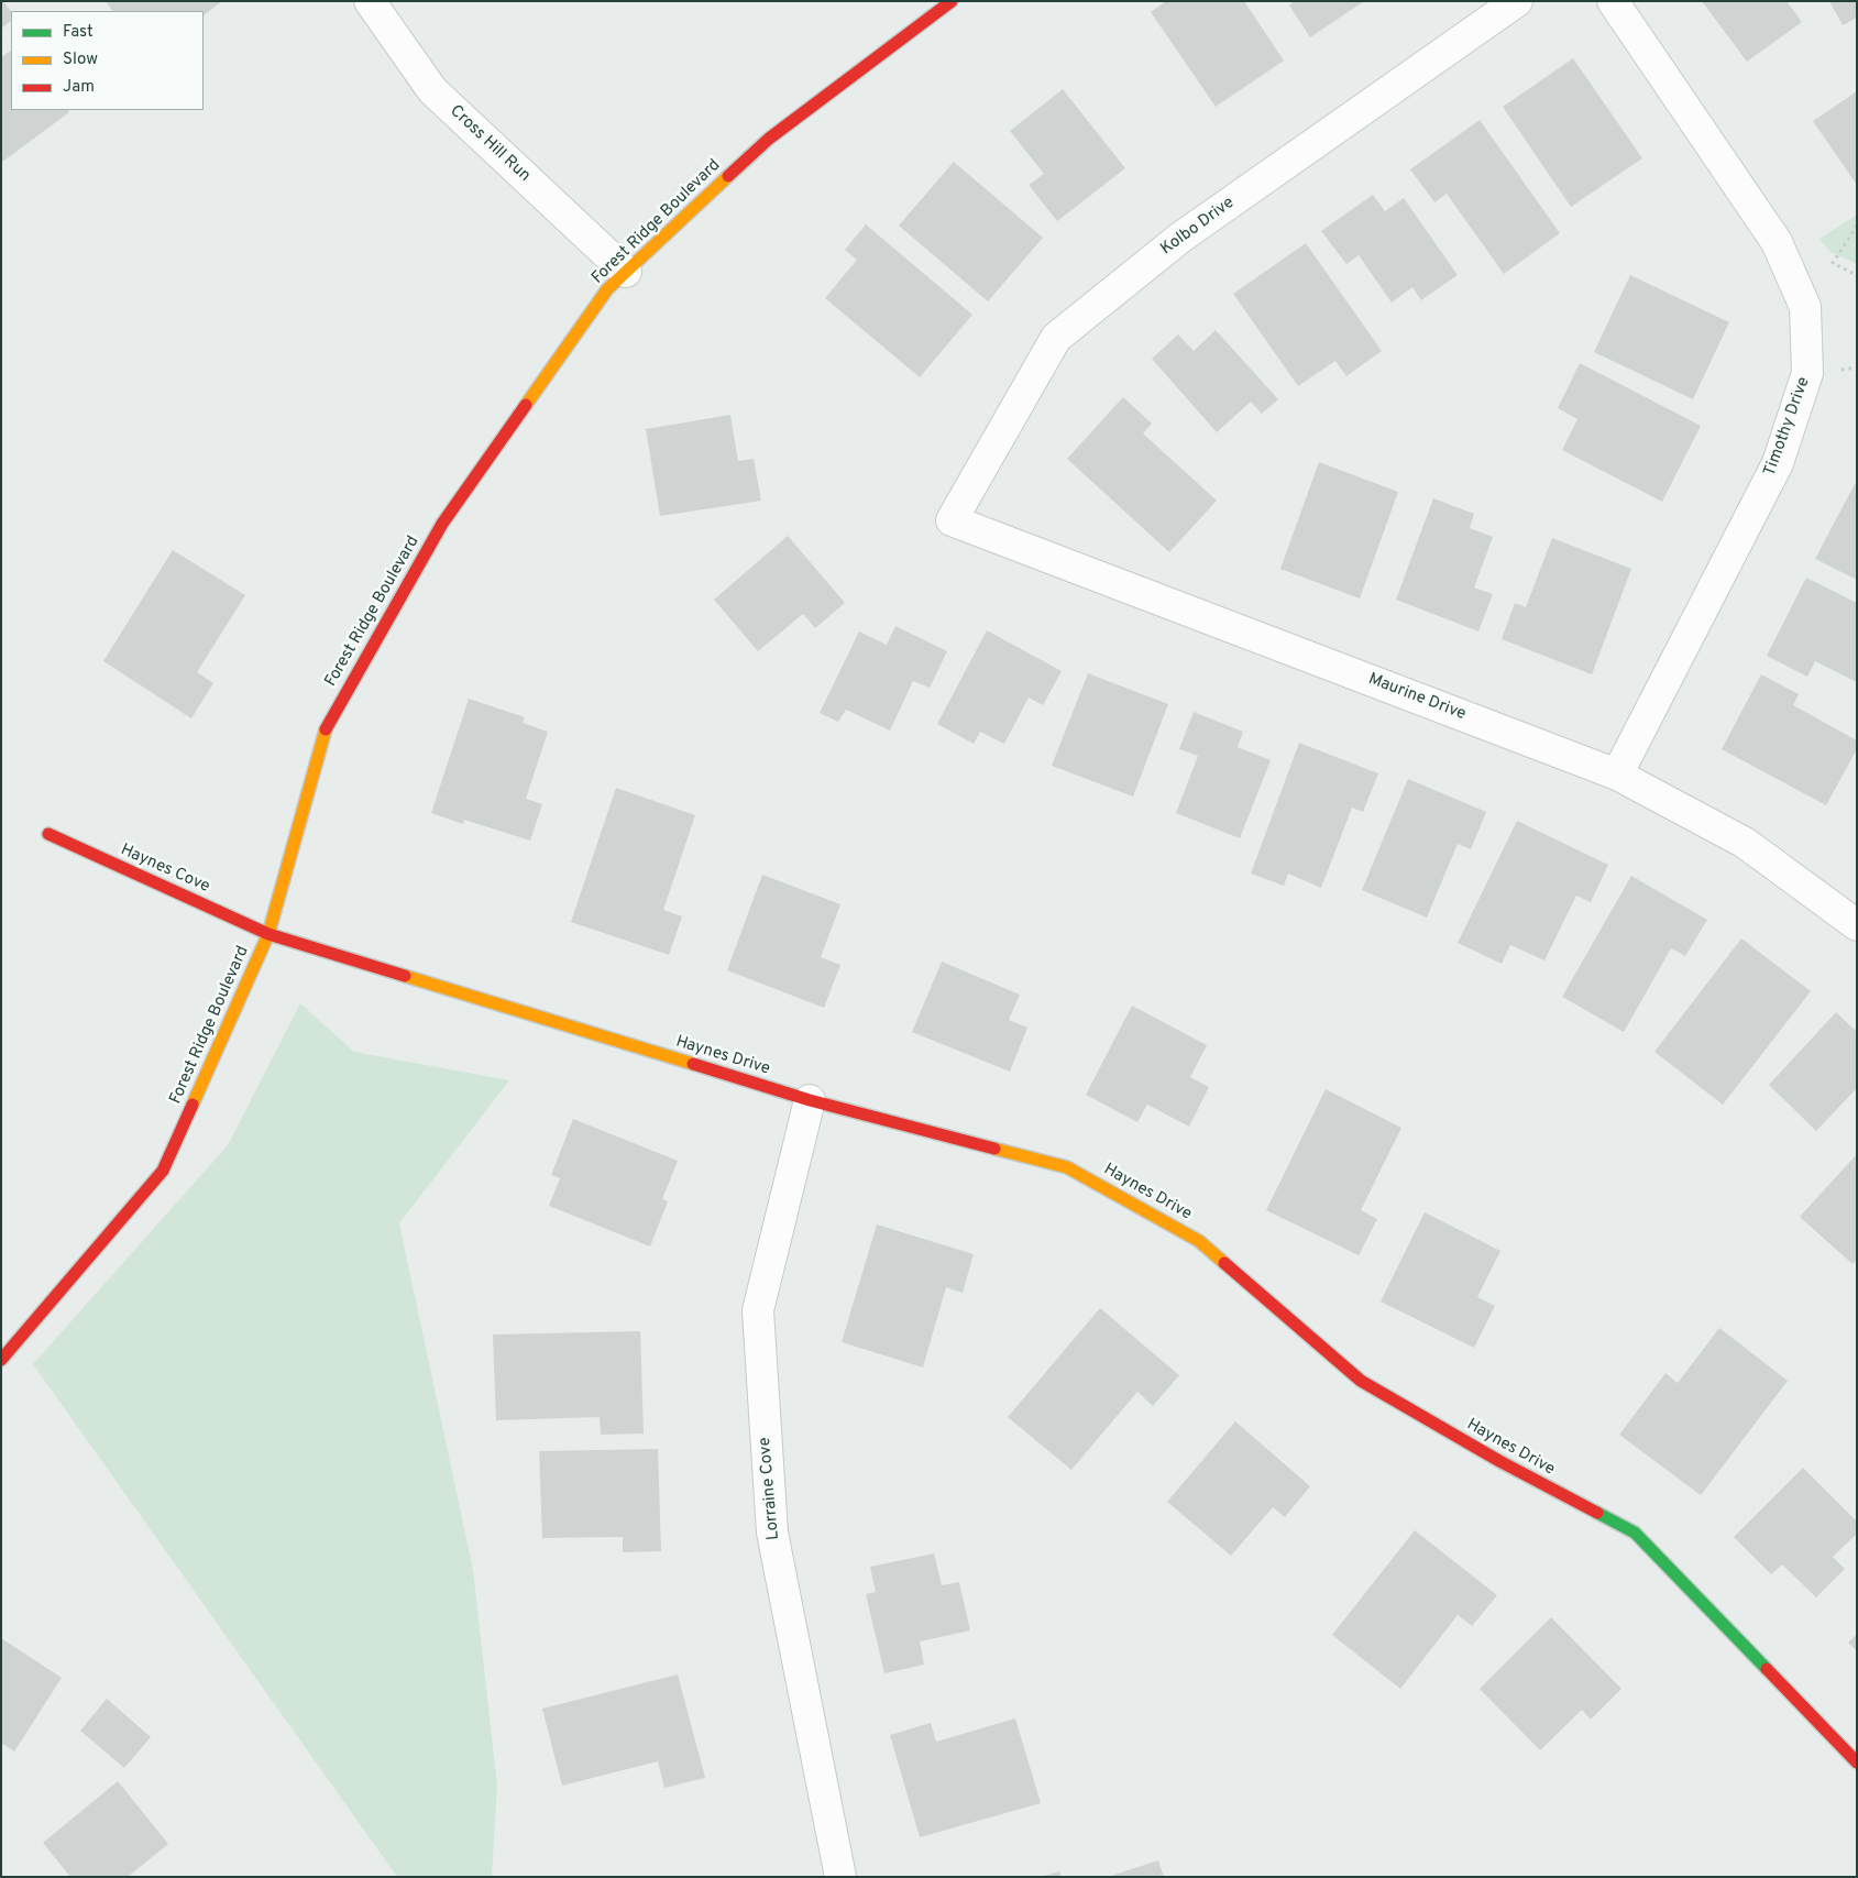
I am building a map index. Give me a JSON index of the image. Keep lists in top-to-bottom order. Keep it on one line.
{"streets":{"street":["Cross Hill Run","Forest Ridge Boulevard","Kolbo Drive","Timothy Drive","Maurine Drive","Haynes Cove","Haynes Drive","Lorraine Cove"]},"crossings":[["Cross Hill Run","Forest Ridge Boulevard"],["Forest Ridge Boulevard","Haynes Cove"],["Forest Ridge Boulevard","Haynes Drive"],["Kolbo Drive","Maurine Drive"],["Timothy Drive","Maurine Drive"],["Haynes Cove","Haynes Drive"],["Haynes Drive","Lorraine Cove"]],"legend":["Fast","Slow","Jam"]}
